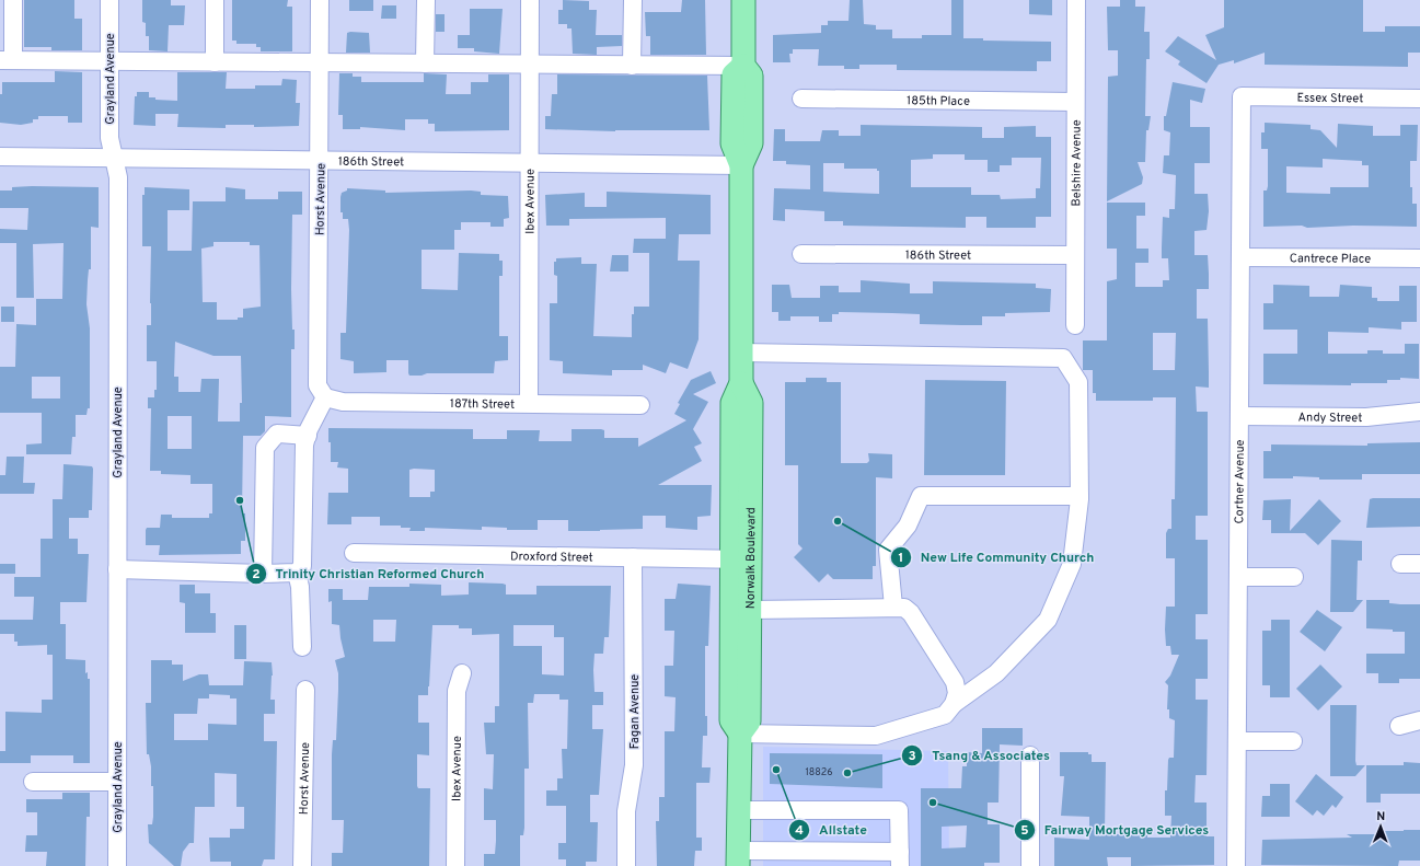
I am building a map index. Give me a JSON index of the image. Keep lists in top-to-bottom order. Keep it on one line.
{"streets":{"main road":["Norwalk Boulevard"],"street":["Grayland Avenue","Essex Street","185th Place","186th Street","Belshire Avenue","Horst Avenue","Ibex Avenue","Cantrece Place","187th Street","Andy Street","Cortner Avenue","Droxford Street","Fagan Avenue"]},"crossings":[["Grayland Avenue","186th Street"],["Essex Street","Cortner Avenue"],["185th Place","Belshire Avenue"],["186th Street","Belshire Avenue"],["186th Street","Horst Avenue"],["186th Street","Ibex Avenue"],["186th Street","Norwalk Boulevard"],["Horst Avenue","187th Street"],["Ibex Avenue","187th Street"],["Cantrece Place","Cortner Avenue"],["Andy Street","Cortner Avenue"],["Droxford Street","Norwalk Boulevard"],["Droxford Street","Fagan Avenue"]],"places":["Trinity Christian Reformed Church","New Life Community Church","Allstate","Tsang & Associates","Fairway Mortgage Services"],"house_numbers":["18826"],"north":"top"}
